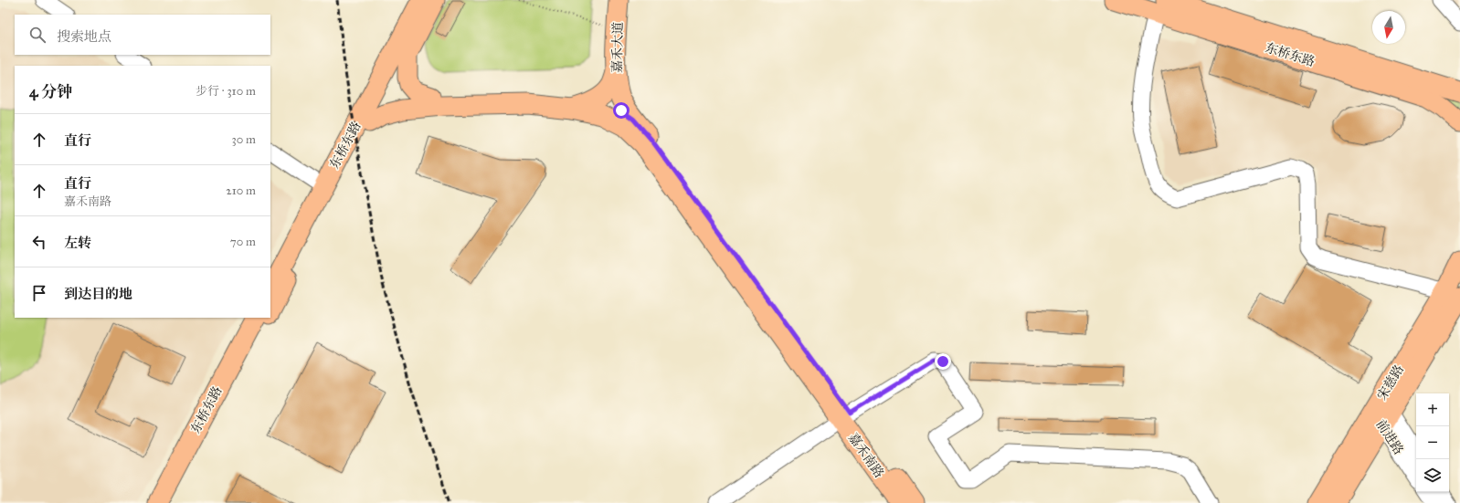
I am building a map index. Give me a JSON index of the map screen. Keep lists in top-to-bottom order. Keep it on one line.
{"streets":{"main road":["嘉禾大道","东桥东路","宋慈路","嘉禾南路"],"street":["前进路"]},"crossings":[["宋慈路","前进路"]],"north":"bottom","page":{"search":"搜索地点","heading":["4 分钟","步行 · 310 m"],"list":[["直行","30 m"],["直行","嘉禾南路","210 m"],["左转","70 m"],"到达目的地"],"map_buttons":["+","−"]}}
